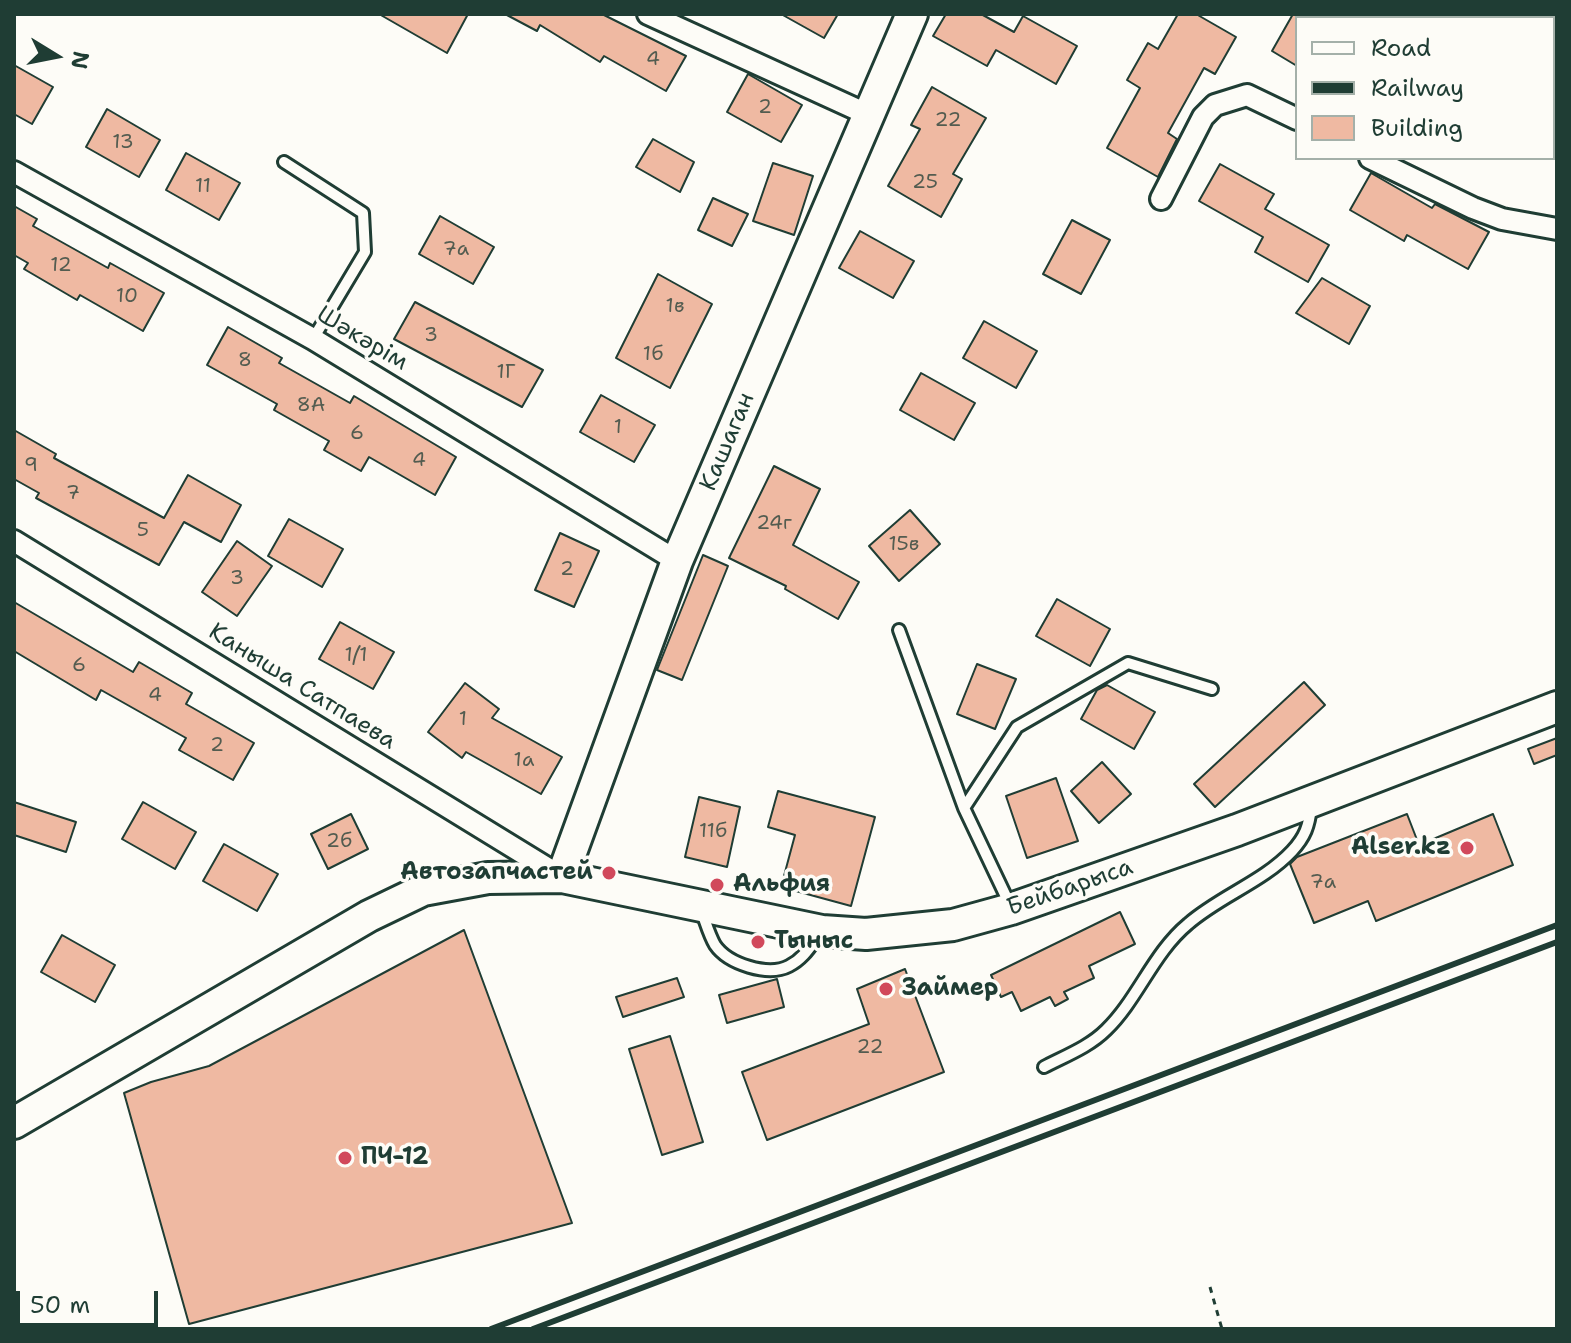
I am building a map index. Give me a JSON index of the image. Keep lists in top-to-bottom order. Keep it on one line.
{"streets":{"street":["Шәкәрім","Кашаган","Каныша Сатпаева","Бейбарыса"]},"crossings":[["Шәкәрім","Кашаган"],["Кашаган","Каныша Сатпаева"],["Кашаган","Бейбарыса"],["Каныша Сатпаева","Бейбарыса"]],"places":["Alser.kz","Автозапчастей","Альфия","Тыныс","Займер","ПЧ-12"],"house_numbers":["4","2","22","13","25","11","7а","12","10","1в","3","1б","8","1Г","8А","1","6","4","9","7","24г","5","15в","2","3","1/1","6","4","1","2","1а","11б","2б","7а","22"],"legend":["Road","Railway","Building"],"scale_bar":"50 m","north":"right"}
